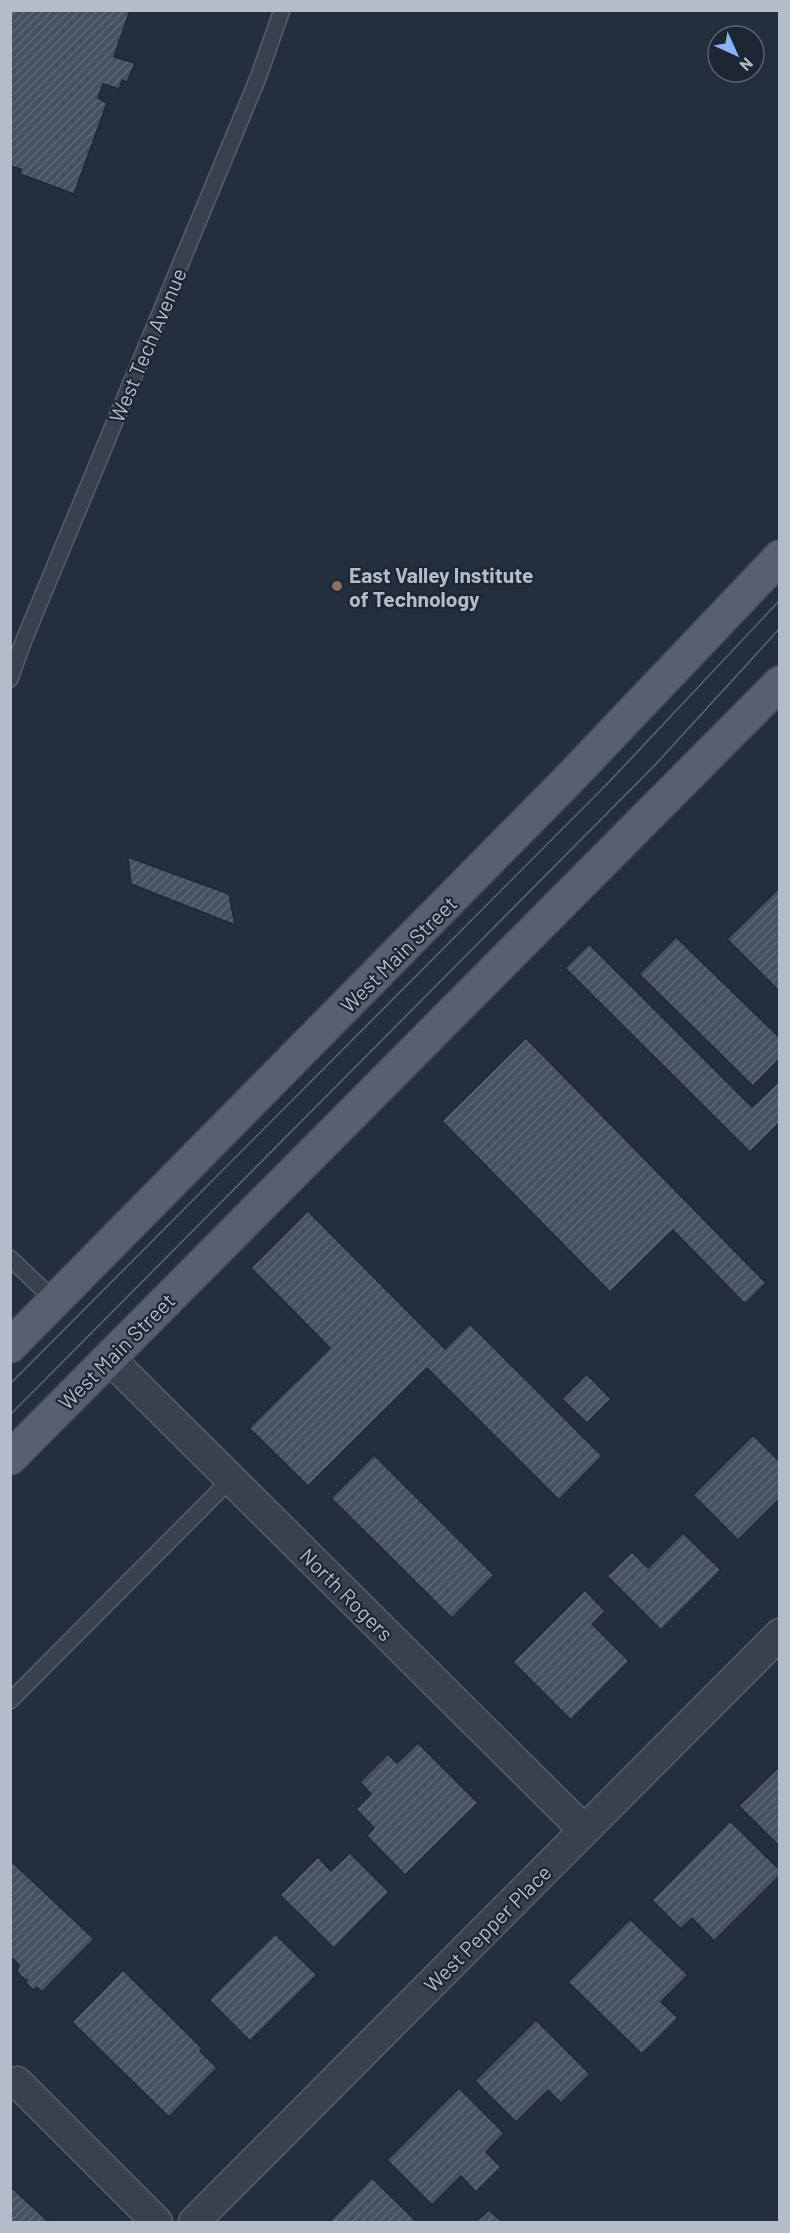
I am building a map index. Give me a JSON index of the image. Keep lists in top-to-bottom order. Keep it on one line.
{"streets":{"main road":["West Main Street"],"street":["North Rogers","West Pepper Place"],"lane":["West Tech Avenue"]},"crossings":[["West Main Street","North Rogers"],["North Rogers","West Pepper Place"]],"places":["East Valley Institute of Technology"],"north":"bottom right"}
